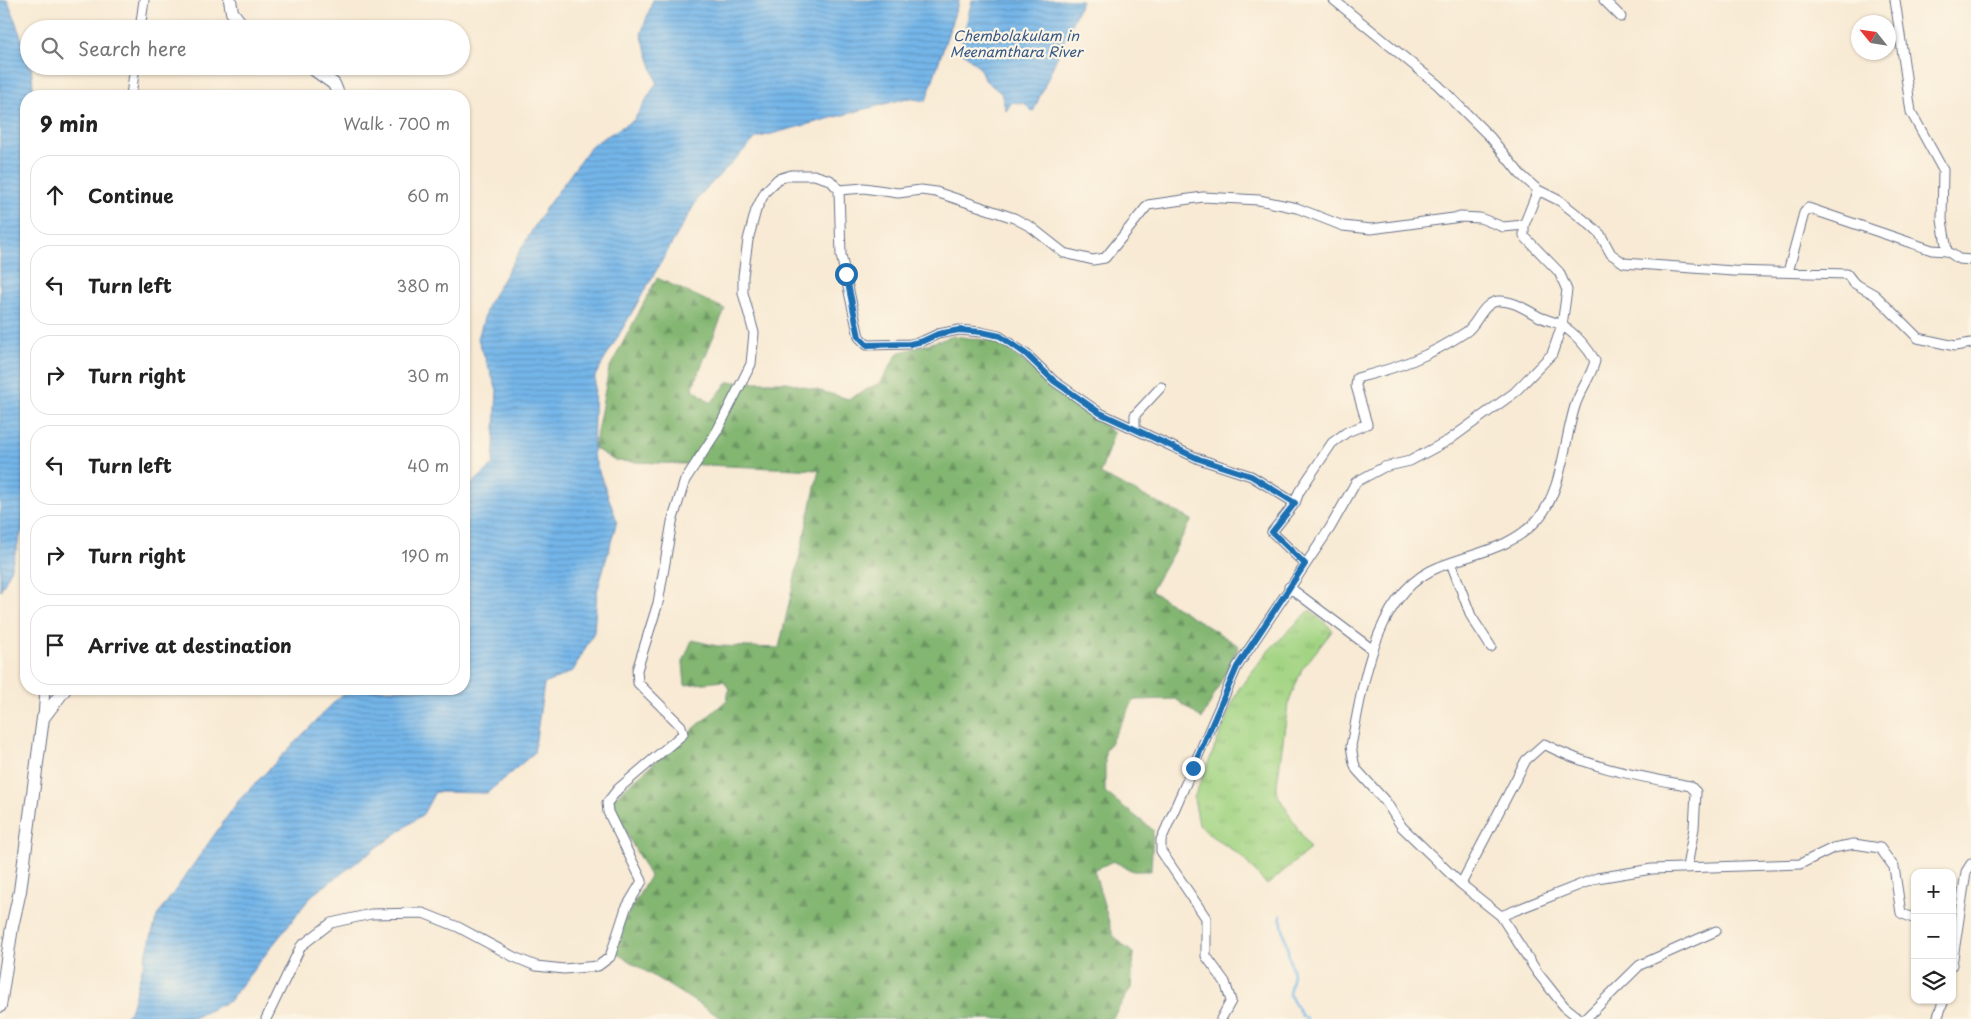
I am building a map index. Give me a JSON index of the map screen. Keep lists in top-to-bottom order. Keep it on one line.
{"water":["Chembolakulam in Meenamthara River"],"north":"top left","page":{"search":"Search here","heading":["9 min","Walk · 700 m"],"list":[["Continue","60 m"],["Turn left","380 m"],["Turn right","30 m"],["Turn left","40 m"],["Turn right","190 m"],"Arrive at destination"],"map_buttons":["+","−"]}}
